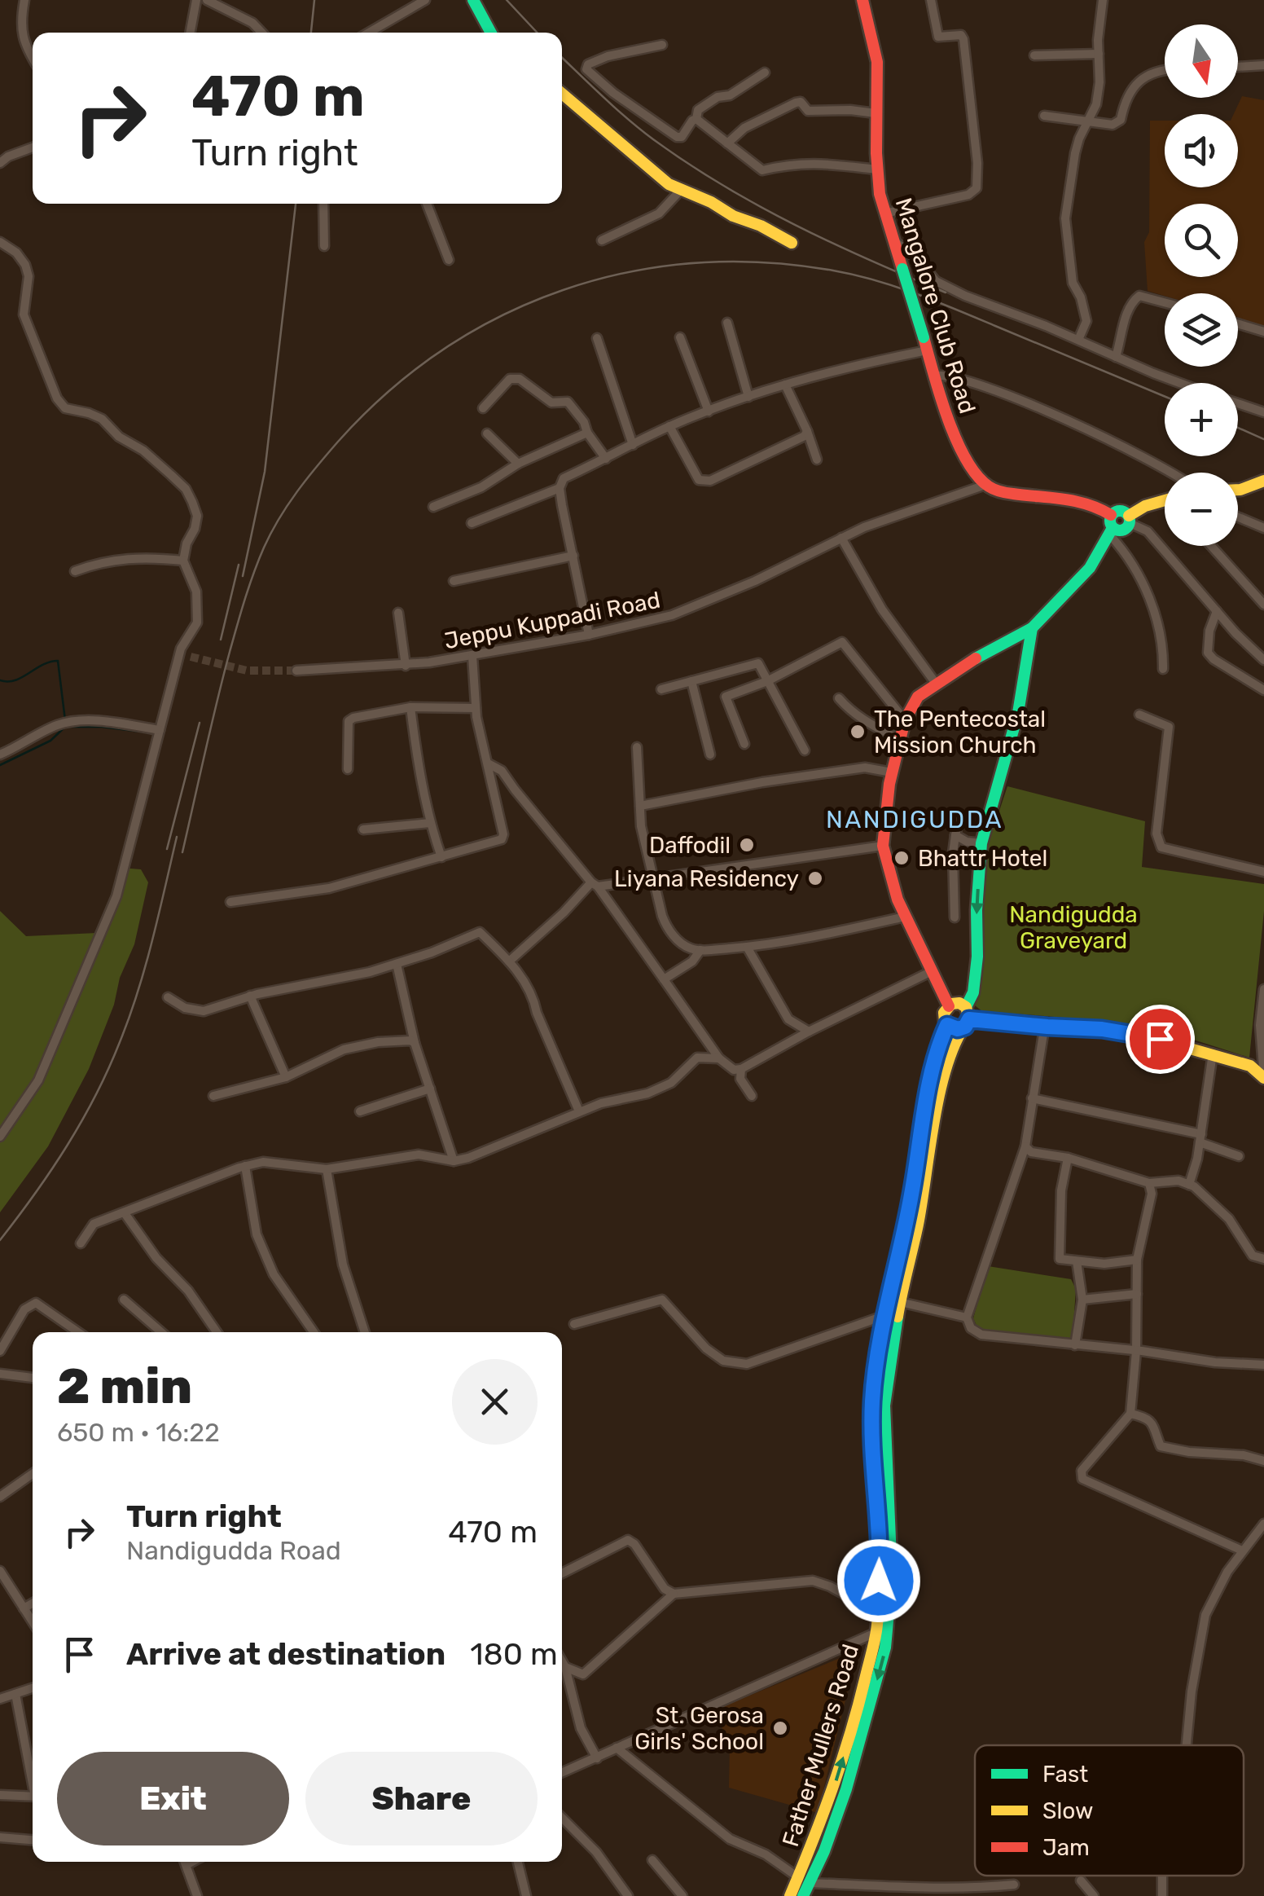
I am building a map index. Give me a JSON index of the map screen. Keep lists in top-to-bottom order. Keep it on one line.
{"streets":{"main road":["Mangalore Club Road","Father Mullers Road"],"street":["Jeppu Kuppadi Road"]},"crossings":[["Mangalore Club Road","Jeppu Kuppadi Road"]],"districts":["NANDIGUDDA"],"parks":["Nandigudda Graveyard"],"places":["The Pentecostal Mission Church","Daffodil","Bhattr Hotel","Liyana Residency","St. Gerosa Girls' School"],"legend":["Fast","Slow","Jam"],"north":"bottom","page":{"map_buttons":["+","−"],"turn":["470 m","Turn right"],"heading":["2 min","650 m · 16:22"],"list":[{"name":"Turn right","note":"Nandigudda Road","value":"470 m"},{"name":"Arrive at destination","value":"180 m"}],"buttons":["Exit","Share"]}}
